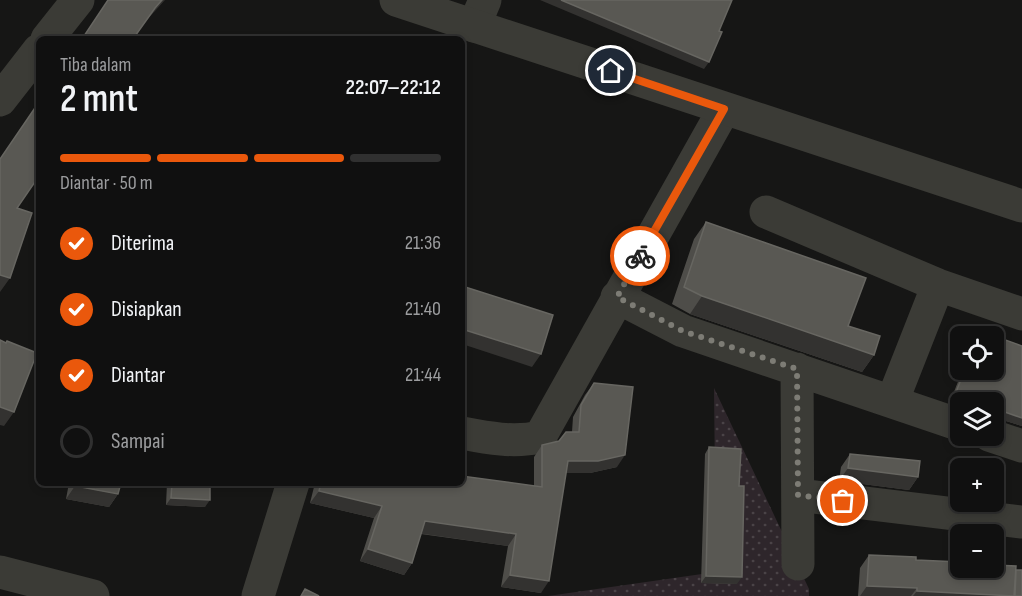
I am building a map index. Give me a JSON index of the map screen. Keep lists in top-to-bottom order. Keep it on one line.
{"page":{"heading":["2 mnt","Tiba dalam","22:07–22:12"],"bar":"Diantar · 50 m","list":[["Diterima","21:36"],["Disiapkan","21:40"],["Diantar","21:44"],"Sampai"],"map_buttons":["+","−"]}}
